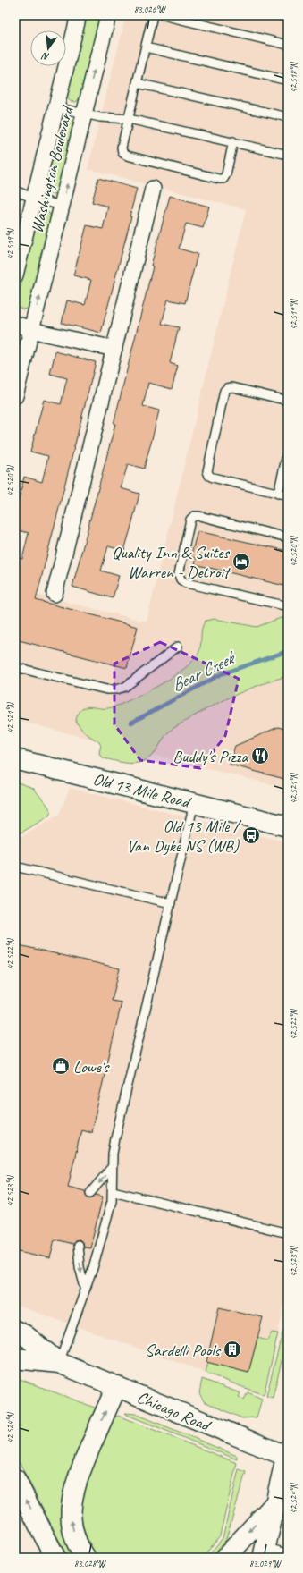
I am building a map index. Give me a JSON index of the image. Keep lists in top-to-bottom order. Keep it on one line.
{"streets":{"main road":["Old 13 Mile Road","Chicago Road"],"street":["Washington Boulevard"]},"water":["Bear Creek"],"places":{"hotel":["Quality Inn & Suites Warren - Detroit"],"restaurant":["Buddy's Pizza"],"bus stop":["Old 13 Mile / Van Dyke NS (WB)"],"shop":["Lowe's"],"building":["Sardelli Pools"]},"north":"bottom","coordinates":["83.026°W","42.518°N","42.519°N","42.520°N","42.521°N","42.522°N","42.523°N","42.524°N","83.028°W","83.029°W"]}
